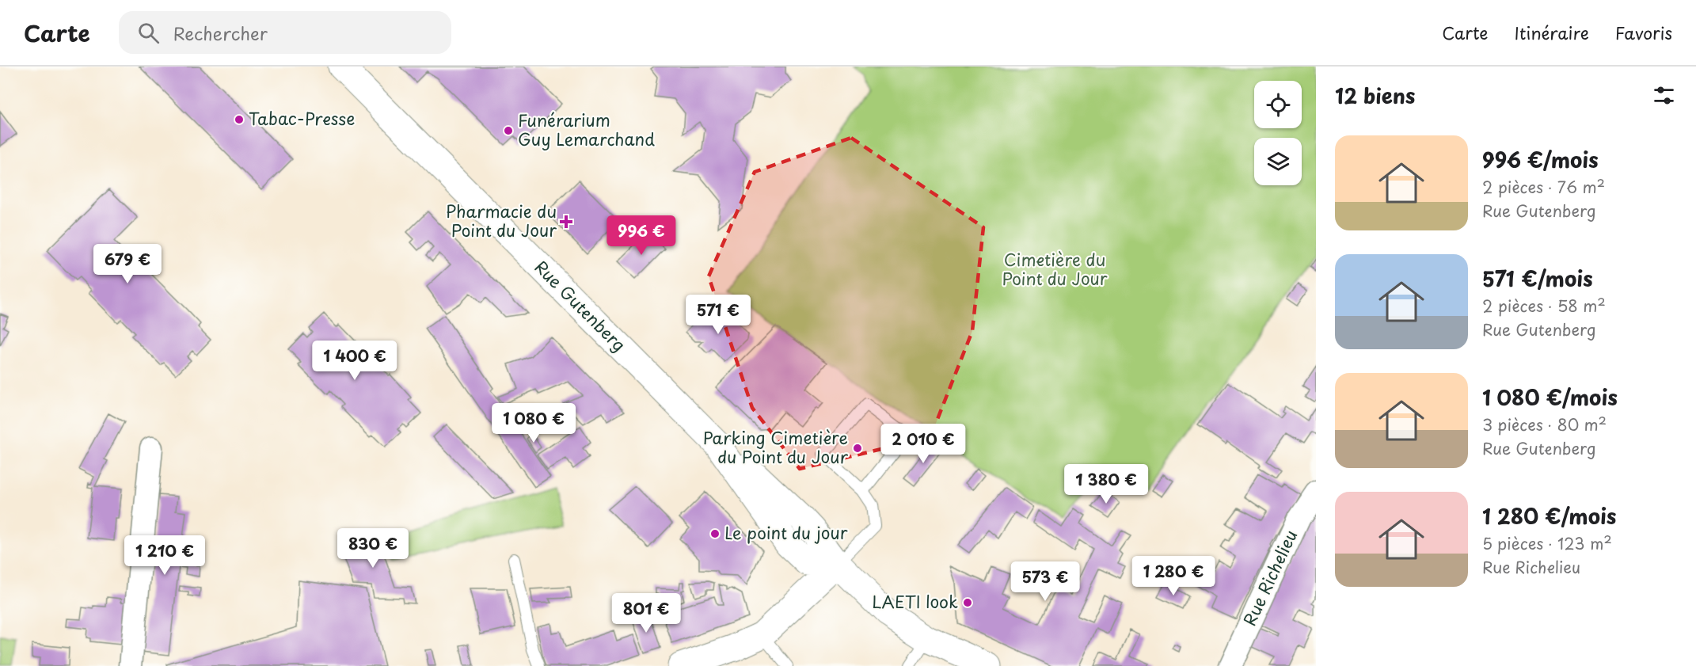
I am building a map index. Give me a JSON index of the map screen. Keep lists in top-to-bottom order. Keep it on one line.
{"streets":{"main road":["Rue Gutenberg"],"street":["Rue Richelieu"]},"parks":["Cimetière du Point du Jour"],"places":{"other":["Tabac-Presse","Funérarium Guy Lemarchand","Parking Cimetière du Point du Jour","Le point du jour","LAETI look"],"health":["Pharmacie du Point du Jour"]},"page":{"header":"Carte","search":"Rechercher","nav":["Carte","Itinéraire","Favoris"],"heading":"12 biens","list":[{"name":"996 €/mois","note":"2 pièces · 76 m² · Rue Gutenberg"},{"name":"571 €/mois","note":"2 pièces · 58 m² · Rue Gutenberg"},{"name":"1 080 €/mois","note":"3 pièces · 80 m² · Rue Gutenberg"},{"name":"1 280 €/mois","note":"5 pièces · 123 m² · Rue Richelieu"}],"price":["996 €","679 €","571 €","1 400 €","1 080 €","2 010 €","1 380 €","830 €","1 210 €","1 280 €","573 €","801 €"]}}
